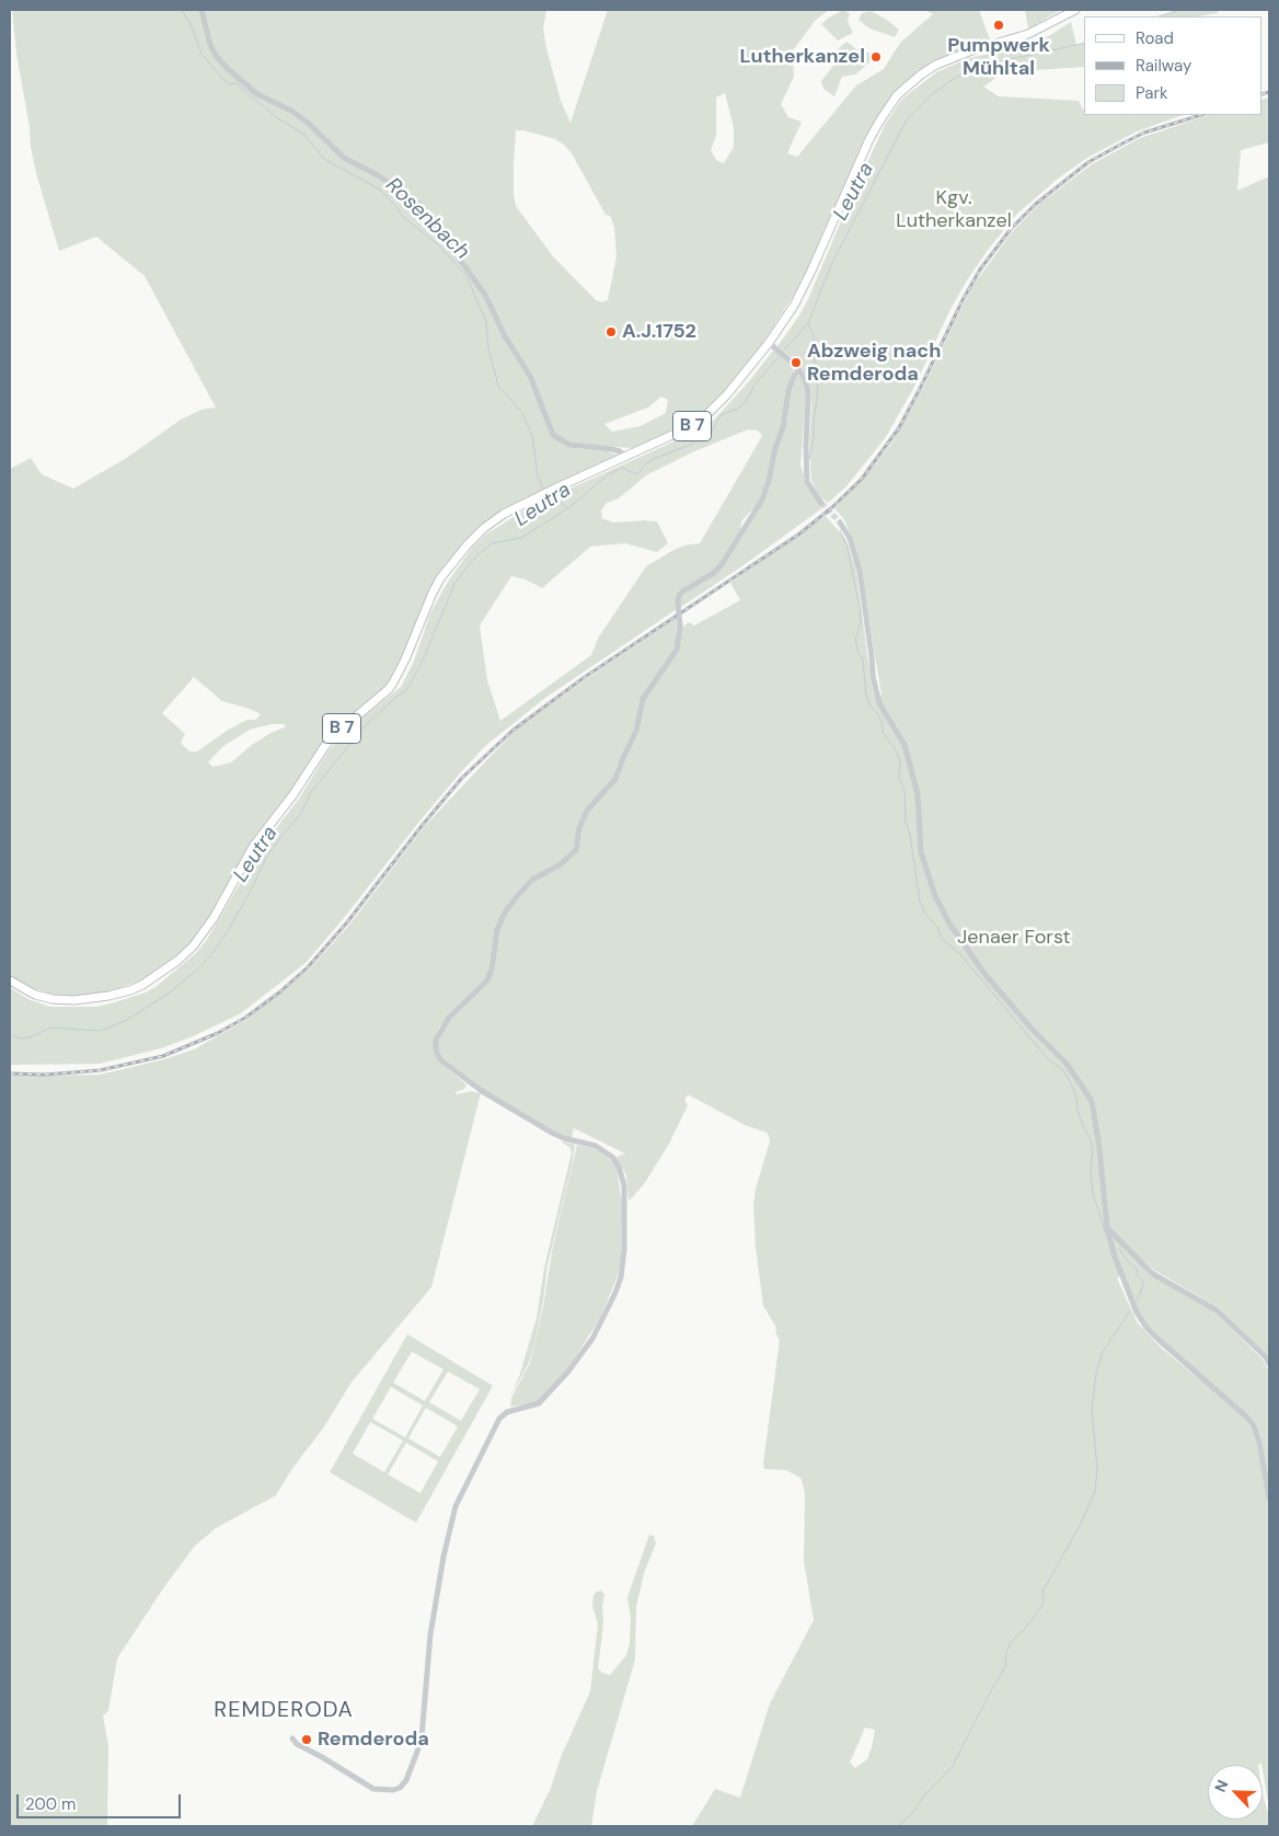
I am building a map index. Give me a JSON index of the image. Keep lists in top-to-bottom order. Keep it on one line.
{"streets":{"main road":["B 7"]},"districts":["REMDERODA"],"water":["Leutra","Rosenbach"],"parks":["Kgv. Lutherkanzel","Jenaer Forst"],"places":["Pumpwerk Mühltal","Lutherkanzel","A.J.1752","Abzweig nach Remderoda","Remderoda"],"legend":["Road","Railway","Park"],"scale_bar":"200 m","north":"top left"}
